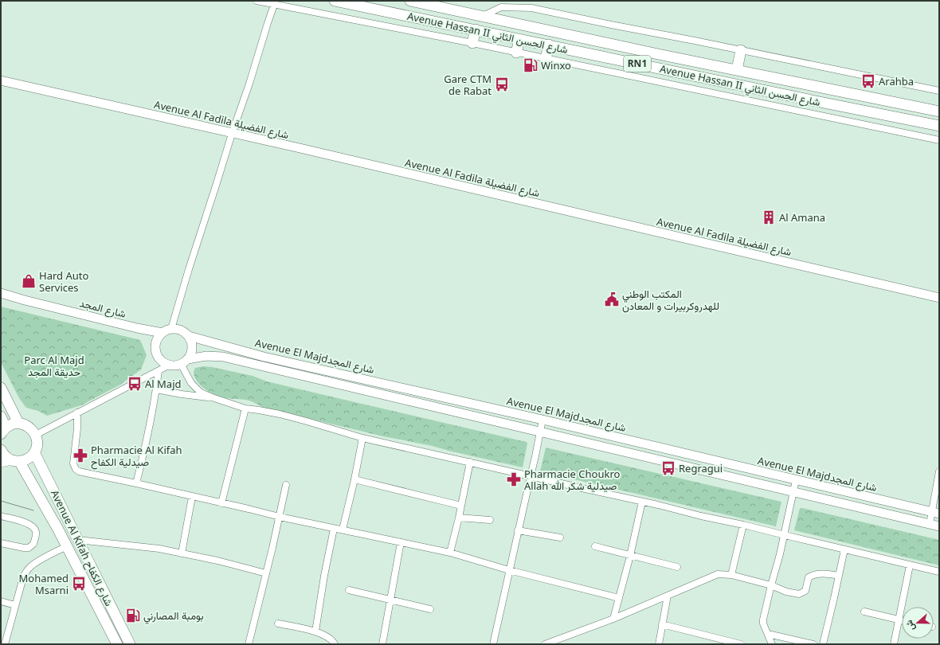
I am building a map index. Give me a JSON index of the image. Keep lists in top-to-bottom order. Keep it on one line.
{"streets":{"main road":["Avenue Hassan II شارع الحسن الثاني","RN1","Avenue Al Fadila شارع الفضيلة","شارع المجد","Avenue El Majdشارع المجد","Avenue Al Kifah شارع الكفاح"]},"crossings":[["شارع المجد","Avenue El Majdشارع المجد"]],"parks":["Parc Al Majd حديقة المجد"],"places":{"fuel station":["Winxo","بومبة المصارني"],"bus stop":["Arahba","Gare CTM de Rabat","Al Majd","Regragui","Mohamed Msarni"],"building":["Al Amana"],"shop":["Hard Auto Services"],"public building":["المكتب الوطني للهدروكربيرات و المعادن"],"pharmacy":["Pharmacie Al Kifah صيدلية الكفاح","Pharmacie Choukro Allah صيدلية شكر الله"]},"north":"left"}
